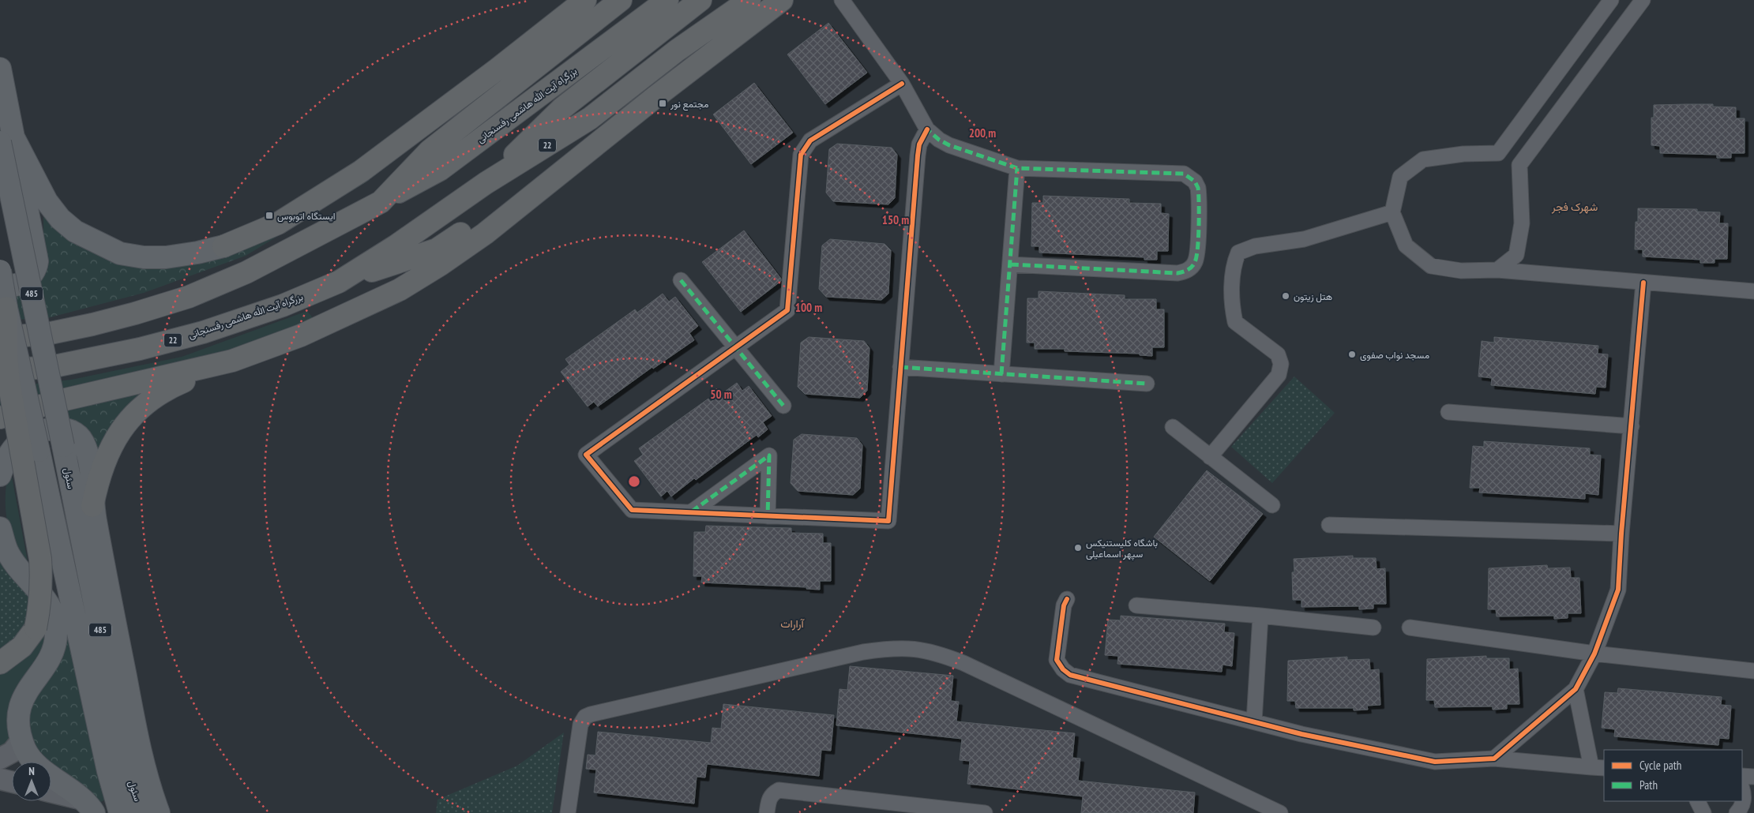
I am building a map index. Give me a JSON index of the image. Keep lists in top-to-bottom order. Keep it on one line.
{"streets":{"highway":["بزرگراه آیت الله هاشمی رفسنجانی","22"],"main road":["485","سئول"]},"districts":["شهرک فجر","آرارات"],"places":{"transit":["مجتمع نور","ایستگاه اتوبوس"],"other":["هتل زیتون","مسجد نواب صفوی","باشگاه کلیستنیکس سپهر اسماعیلی"]},"legend":["Cycle path","Path"],"north":"top","rings":["200 m","150 m","100 m","50 m"]}
